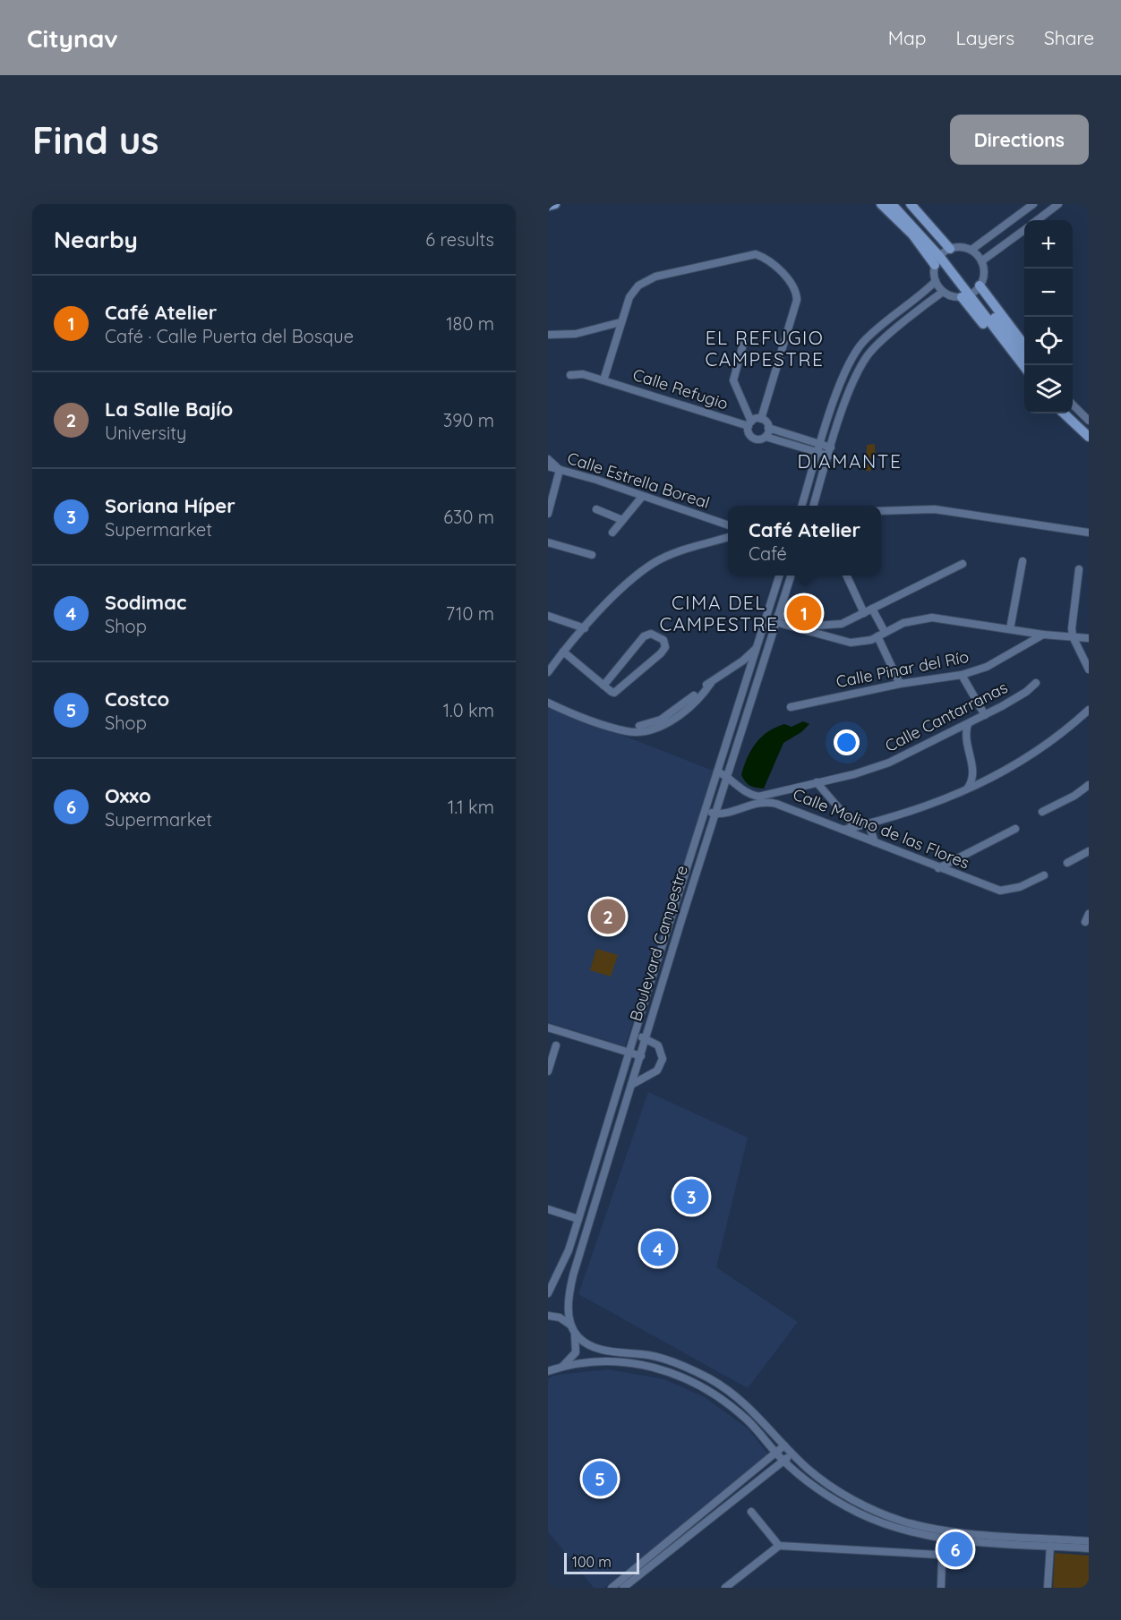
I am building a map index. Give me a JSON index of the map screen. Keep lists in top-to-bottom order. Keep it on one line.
{"streets":{"street":["Calle Refugio","Calle Estrella Boreal","Calle Pinar del Río","Calle Cantarranas","Calle Molino de las Flores","Boulevard Campestre"]},"crossings":[["Calle Cantarranas","Boulevard Campestre"],["Calle Molino de las Flores","Boulevard Campestre"]],"districts":["EL REFUGIO CAMPESTRE","DIAMANTE","CIMA DEL CAMPESTRE"],"scale_bar":"100 m","page":{"header":"Citynav","nav":["Map","Layers","Share"],"buttons":"Directions","title":"Find us","heading":["Nearby","6 results"],"map_buttons":["+","−"],"list":[{"mark":"1","name":"Café Atelier","note":"Café · Calle Puerta del Bosque","value":"180 m"},{"mark":"2","name":"La Salle Bajío","note":"University","value":"390 m"},{"mark":"3","name":"Soriana Híper","note":"Supermarket","value":"630 m"},{"mark":"4","name":"Sodimac","note":"Shop","value":"710 m"},{"mark":"5","name":"Costco","note":"Shop","value":"1.0 km"},{"mark":"6","name":"Oxxo","note":"Supermarket","value":"1.1 km"}],"popup":["Café Atelier","Café"],"pins":["1","2","3","4","5","6"],"scale":"100 m"}}
